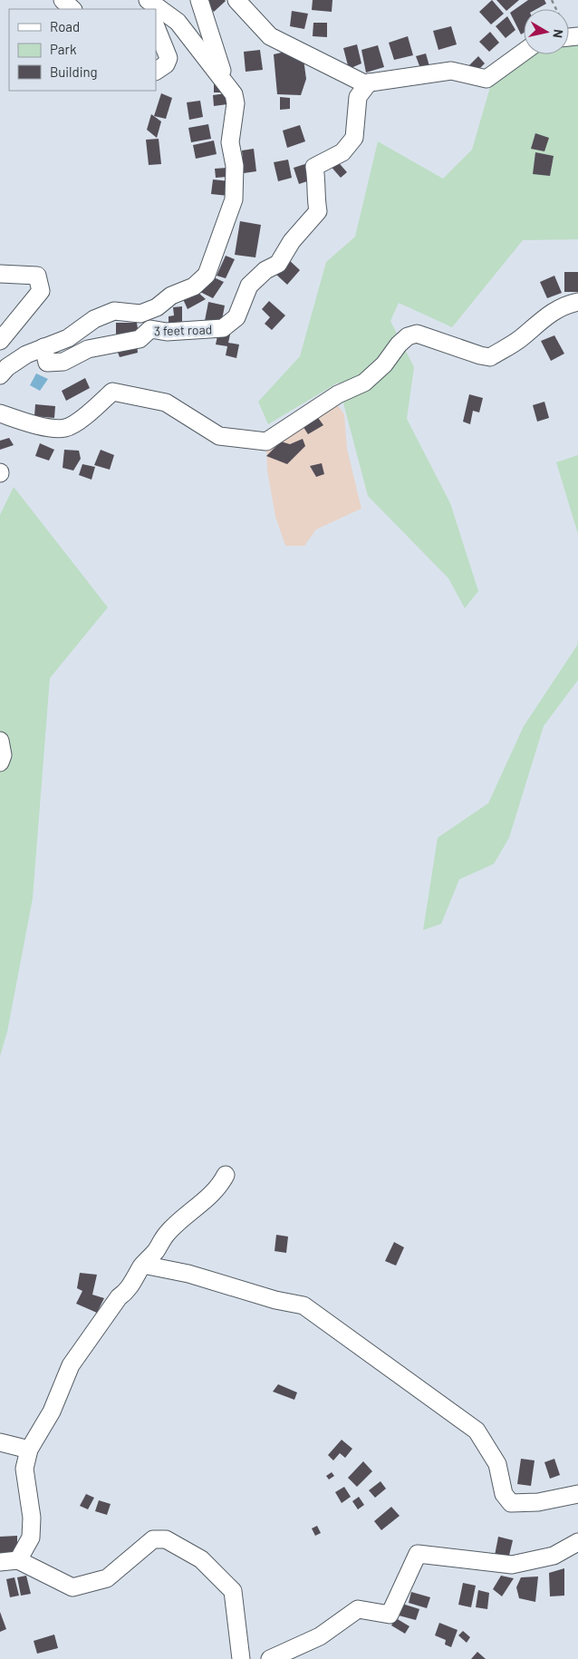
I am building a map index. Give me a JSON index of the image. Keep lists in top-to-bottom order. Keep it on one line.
{"streets":{"street":["3 feet road"]},"legend":["Road","Park","Building"],"north":"right"}
